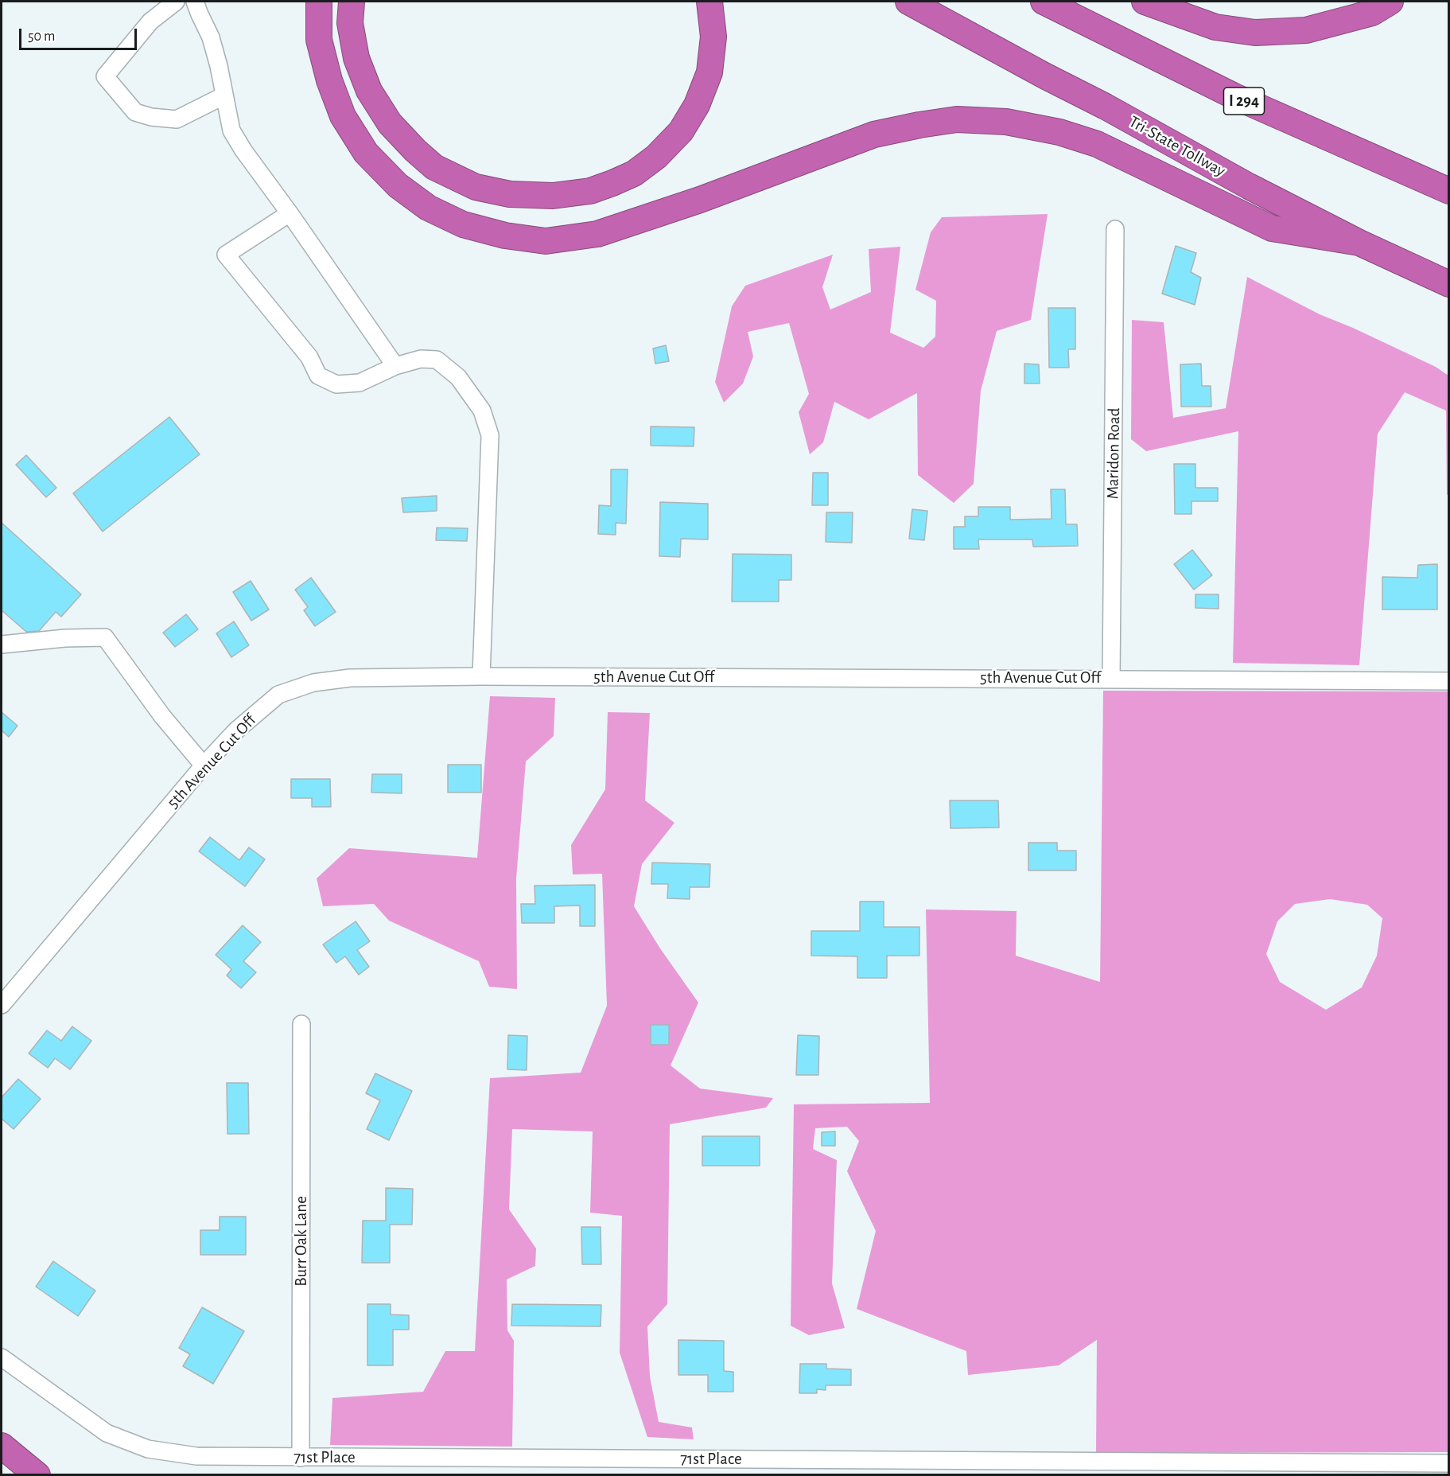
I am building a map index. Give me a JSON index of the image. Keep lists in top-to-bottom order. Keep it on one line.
{"streets":{"highway":["I 294","Tri-State Tollway"],"street":["Maridon Road","5th Avenue Cut Off","Burr Oak Lane","71st Place"]},"crossings":[["Maridon Road","5th Avenue Cut Off"],["Burr Oak Lane","71st Place"]],"scale_bar":"50 m"}
